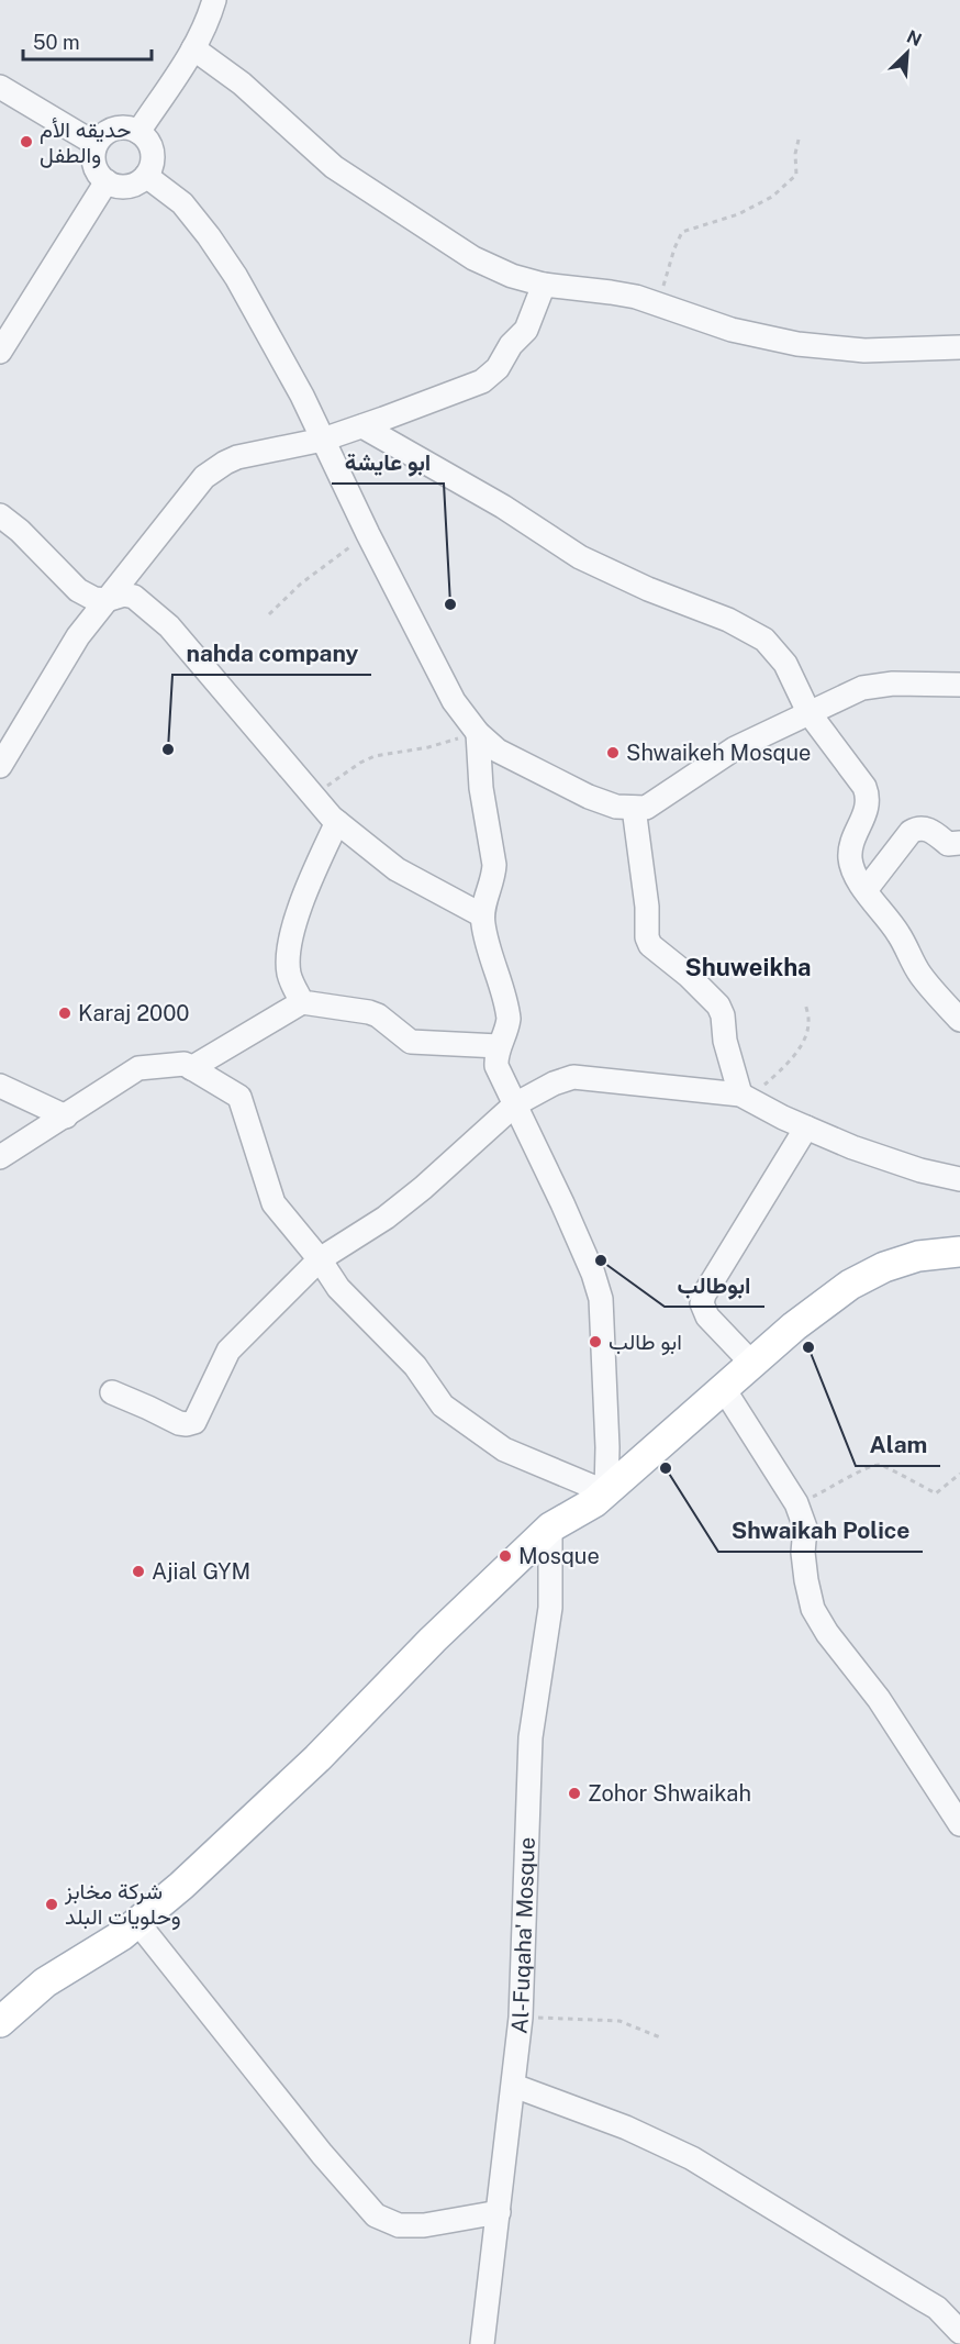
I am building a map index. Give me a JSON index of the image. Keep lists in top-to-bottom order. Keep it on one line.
{"streets":{"street":["Al-Fuqaha' Mosque"]},"districts":["Shuweikha"],"places":["حديقه الأم والطفل","ابو عايشة","nahda company","Shwaikeh Mosque","Karaj 2000","ابوطالب","ابو طالب","Alam","Shwaikah Police","Mosque","Ajial GYM","Zohor Shwaikah","شركة مخابز وحلويات البلد"],"scale_bar":"50 m","north":"top right"}
